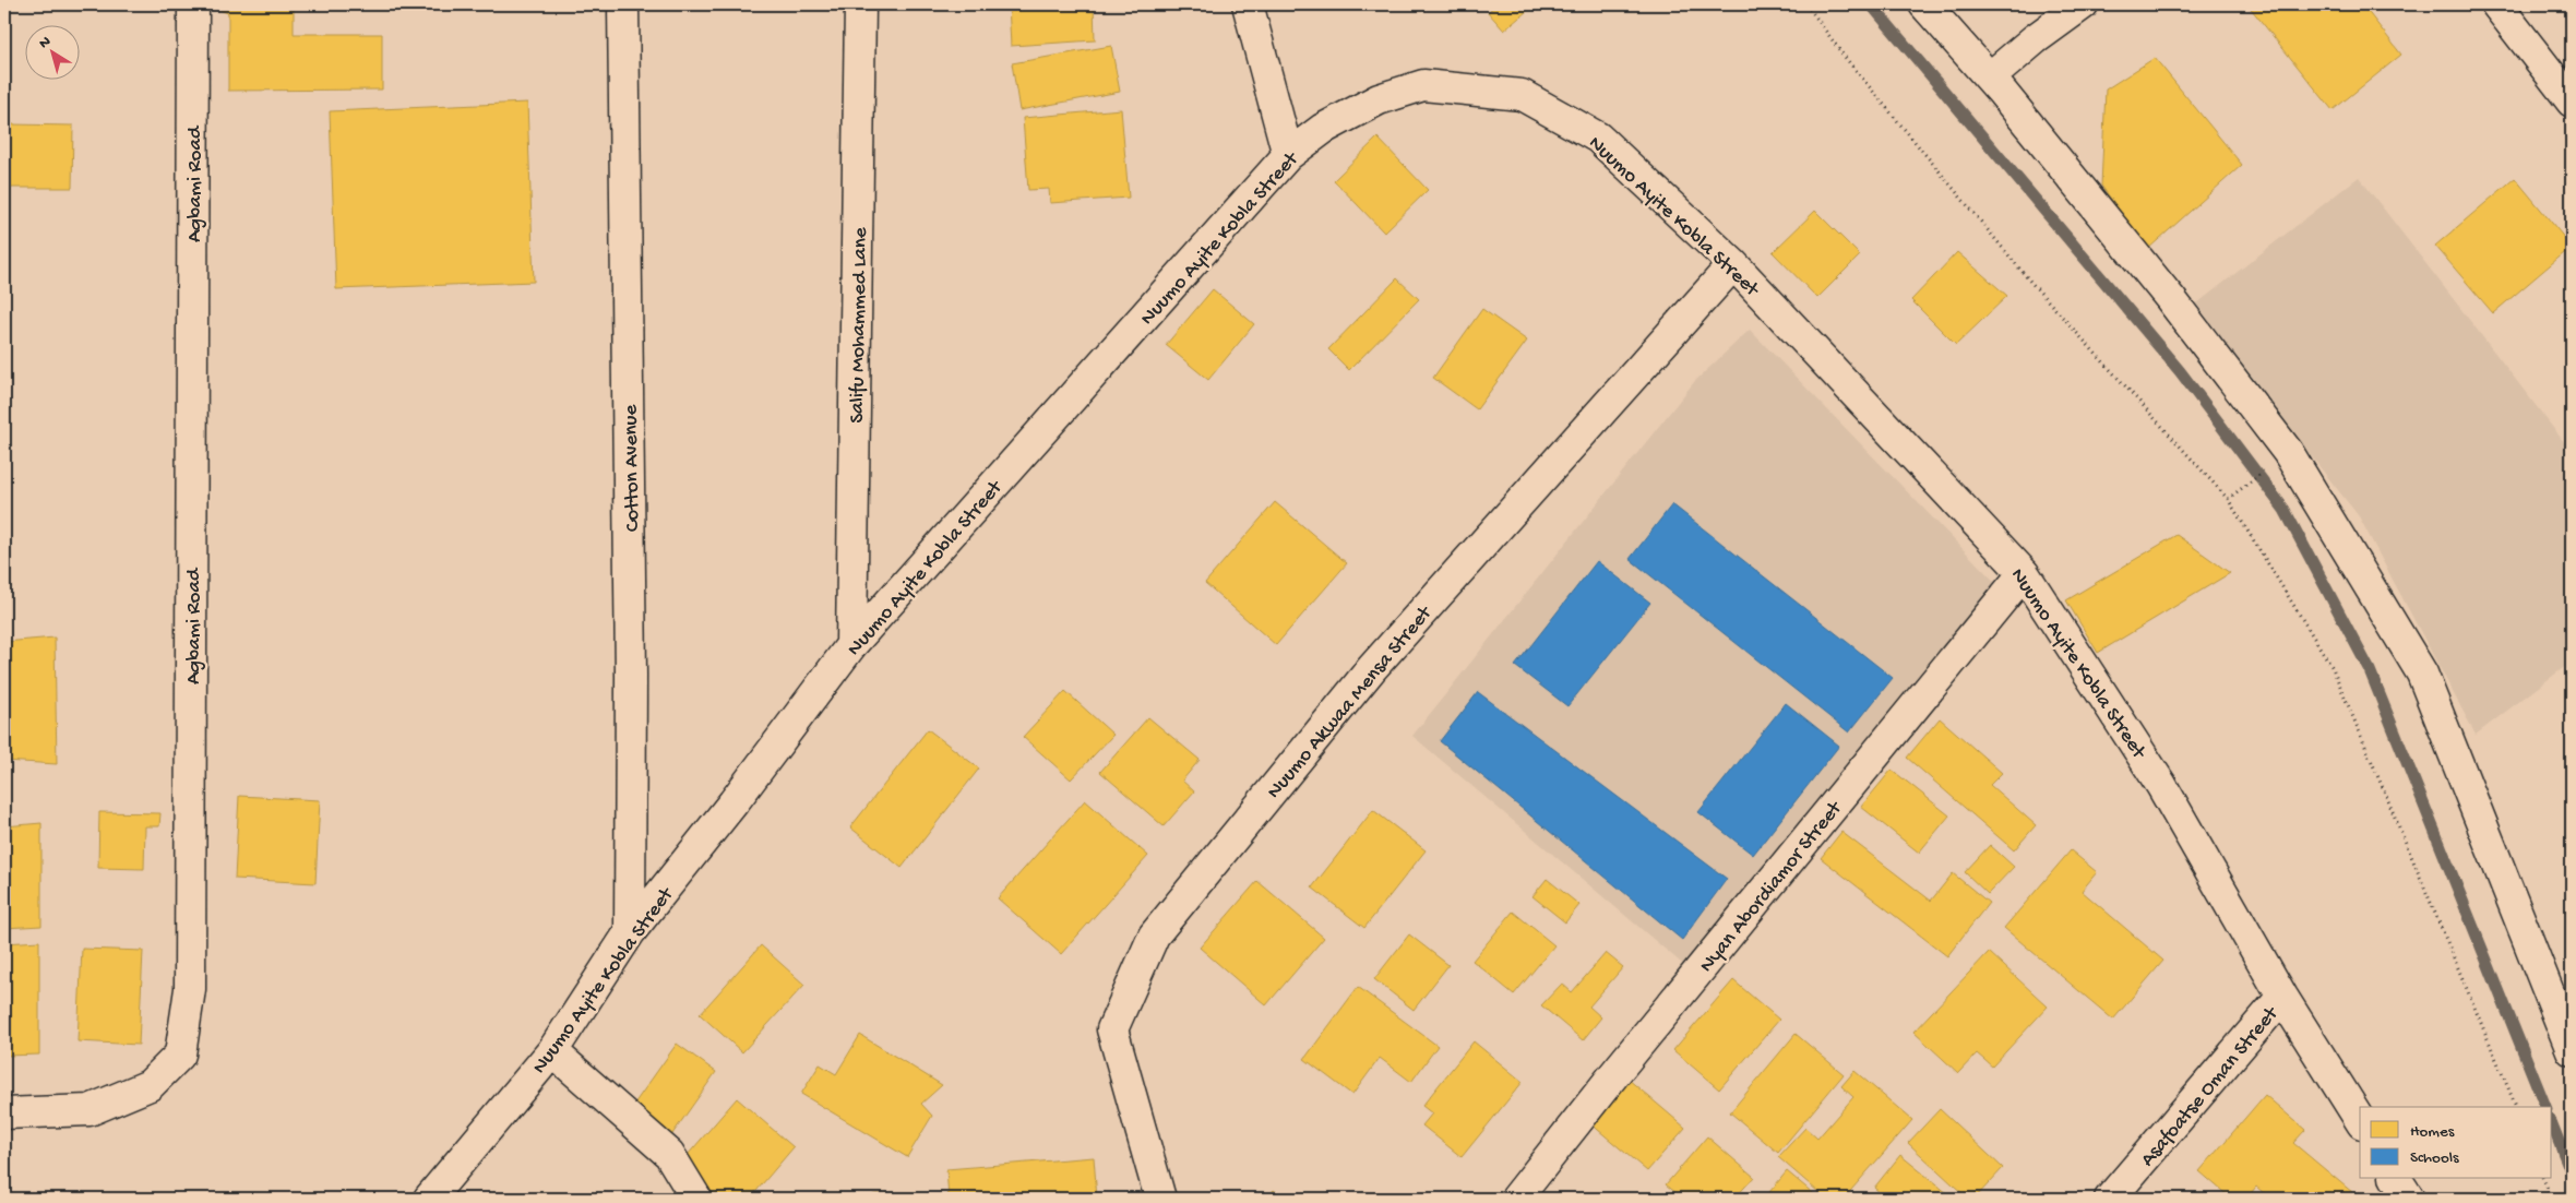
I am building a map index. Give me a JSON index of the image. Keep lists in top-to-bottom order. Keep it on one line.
{"streets":{"street":["Agbami Road","Nuumo Ayite Kobla Street","Salifu Mohammed Lane","Cotton Avenue","Nuumo Akwaa Mensa Street","Nyan Abordiamor Street","Asafoatse Oman Street"]},"crossings":[["Nuumo Ayite Kobla Street","Salifu Mohammed Lane"],["Nuumo Ayite Kobla Street","Cotton Avenue"],["Nuumo Ayite Kobla Street","Nuumo Akwaa Mensa Street"],["Nuumo Ayite Kobla Street","Nyan Abordiamor Street"],["Nuumo Ayite Kobla Street","Asafoatse Oman Street"]],"legend":["Homes","Schools"],"north":"top left"}
